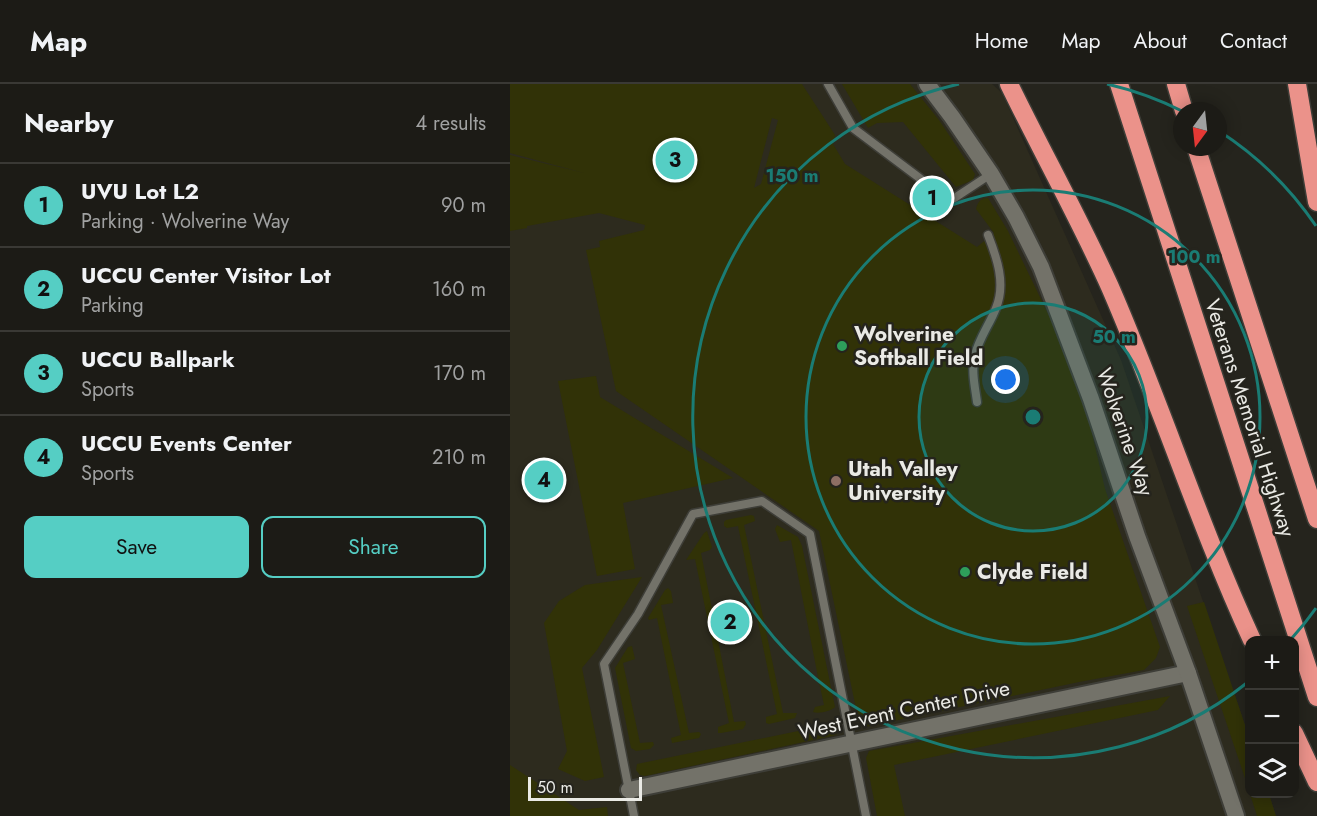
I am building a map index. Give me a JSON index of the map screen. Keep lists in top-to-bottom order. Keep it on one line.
{"streets":{"highway":["Veterans Memorial Highway"],"main road":["Wolverine Way","West Event Center Drive"]},"crossings":[["Wolverine Way","West Event Center Drive"]],"places":["Wolverine Softball Field","Utah Valley University","Clyde Field"],"scale_bar":"50 m","north":"bottom","page":{"header":"Map","nav":["Home","Map","About","Contact"],"heading":["Nearby","4 results"],"pins":["3","1","4","2"],"list":[{"mark":"1","name":"UVU Lot L2","note":"Parking · Wolverine Way","value":"90 m"},{"mark":"2","name":"UCCU Center Visitor Lot","note":"Parking","value":"160 m"},{"mark":"3","name":"UCCU Ballpark","note":"Sports","value":"170 m"},{"mark":"4","name":"UCCU Events Center","note":"Sports","value":"210 m"}],"buttons":["Save","Share"],"map_buttons":["+","−"],"scale":"50 m"},"rings":["150 m","100 m","50 m"]}
